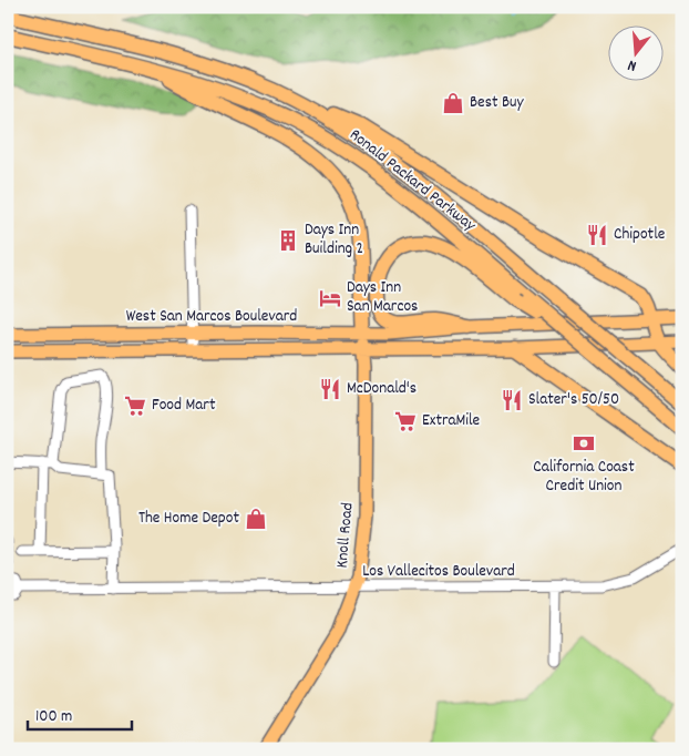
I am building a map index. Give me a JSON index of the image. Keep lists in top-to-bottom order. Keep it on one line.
{"streets":{"highway":["Ronald Packard Parkway"],"main road":["West San Marcos Boulevard","Knoll Road"],"street":["Los Vallecitos Boulevard"]},"crossings":[["West San Marcos Boulevard","Knoll Road"],["Knoll Road","Los Vallecitos Boulevard"]],"places":{"shop":["Best Buy","The Home Depot"],"restaurant":["Chipotle","McDonald's","Slater's 50/50"],"building":["Days Inn Building 2"],"hotel":["Days Inn San Marcos"],"supermarket":["Food Mart","ExtraMile"],"bank":["California Coast Credit Union"]},"scale_bar":"100 m","north":"bottom"}
